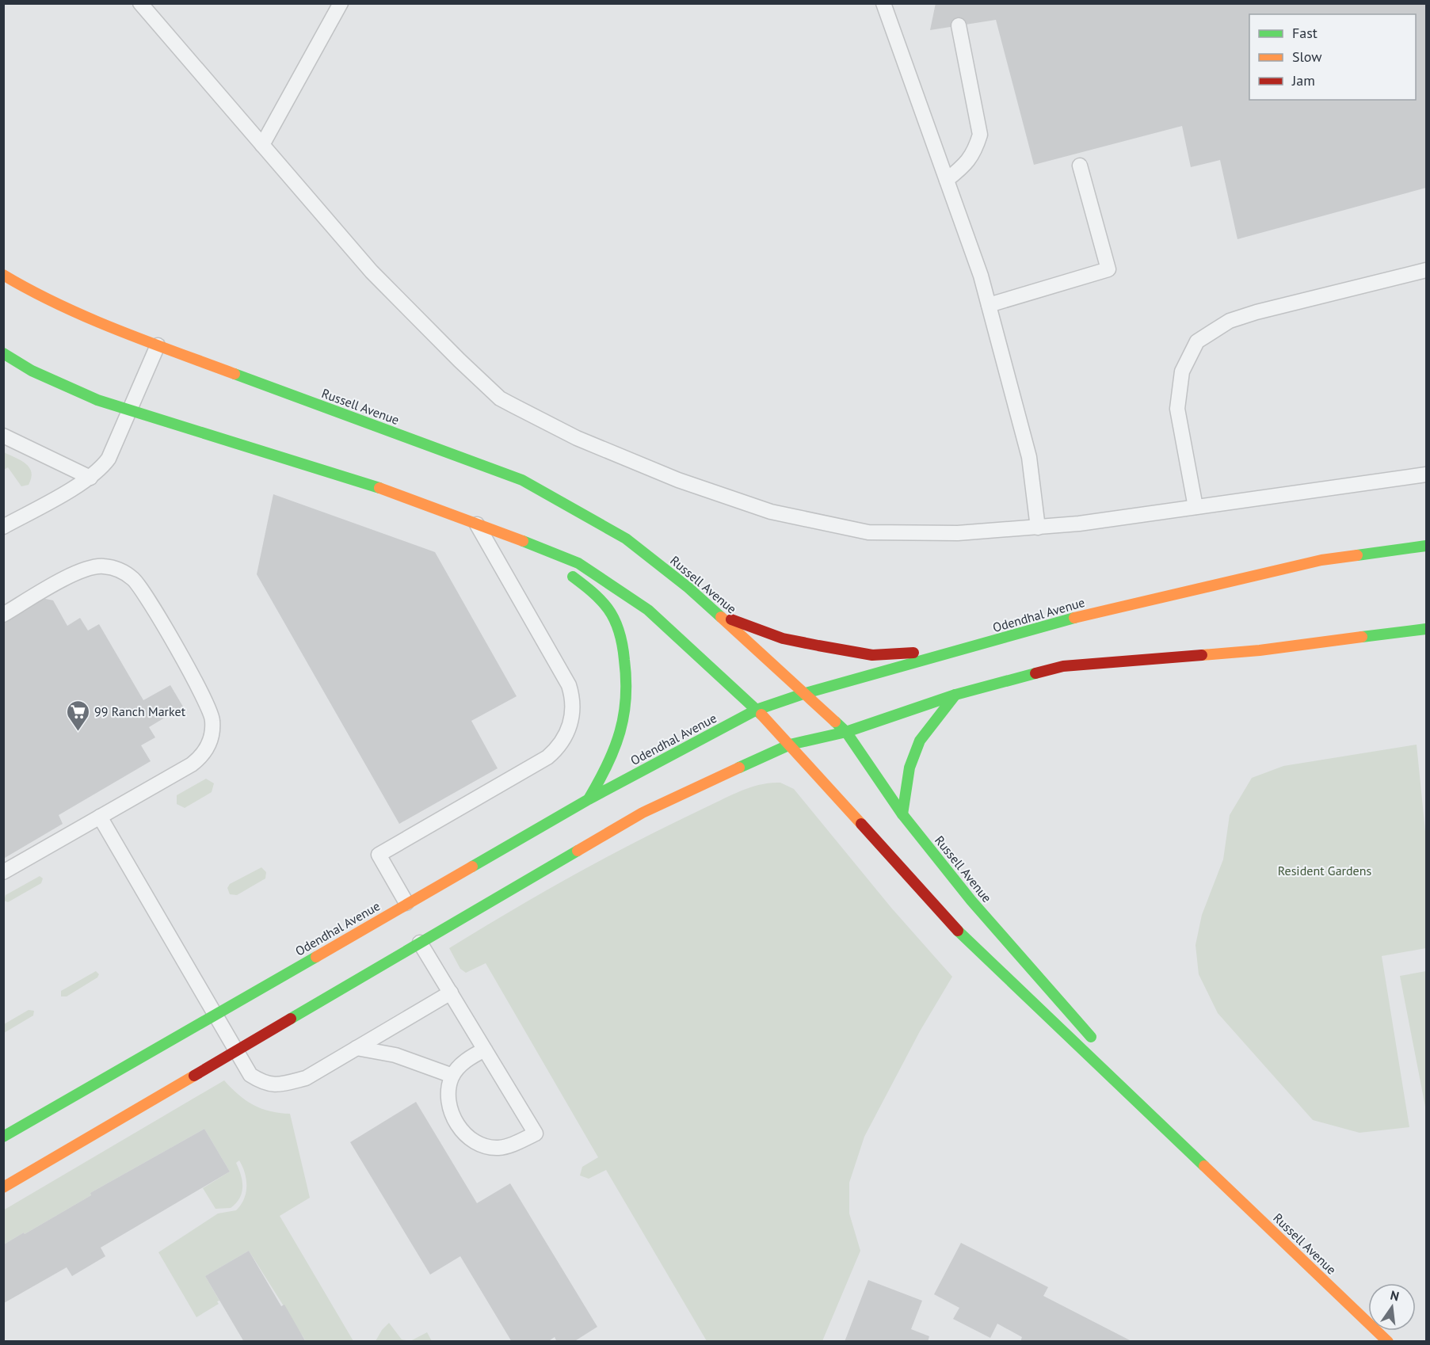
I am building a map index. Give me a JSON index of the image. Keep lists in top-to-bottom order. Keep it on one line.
{"streets":{"street":["Russell Avenue","Odendhal Avenue"]},"crossings":[["Russell Avenue","Odendhal Avenue"]],"parks":["Resident Gardens"],"places":{"supermarket":["99 Ranch Market"]},"legend":["Fast","Slow","Jam"],"north":"top"}
